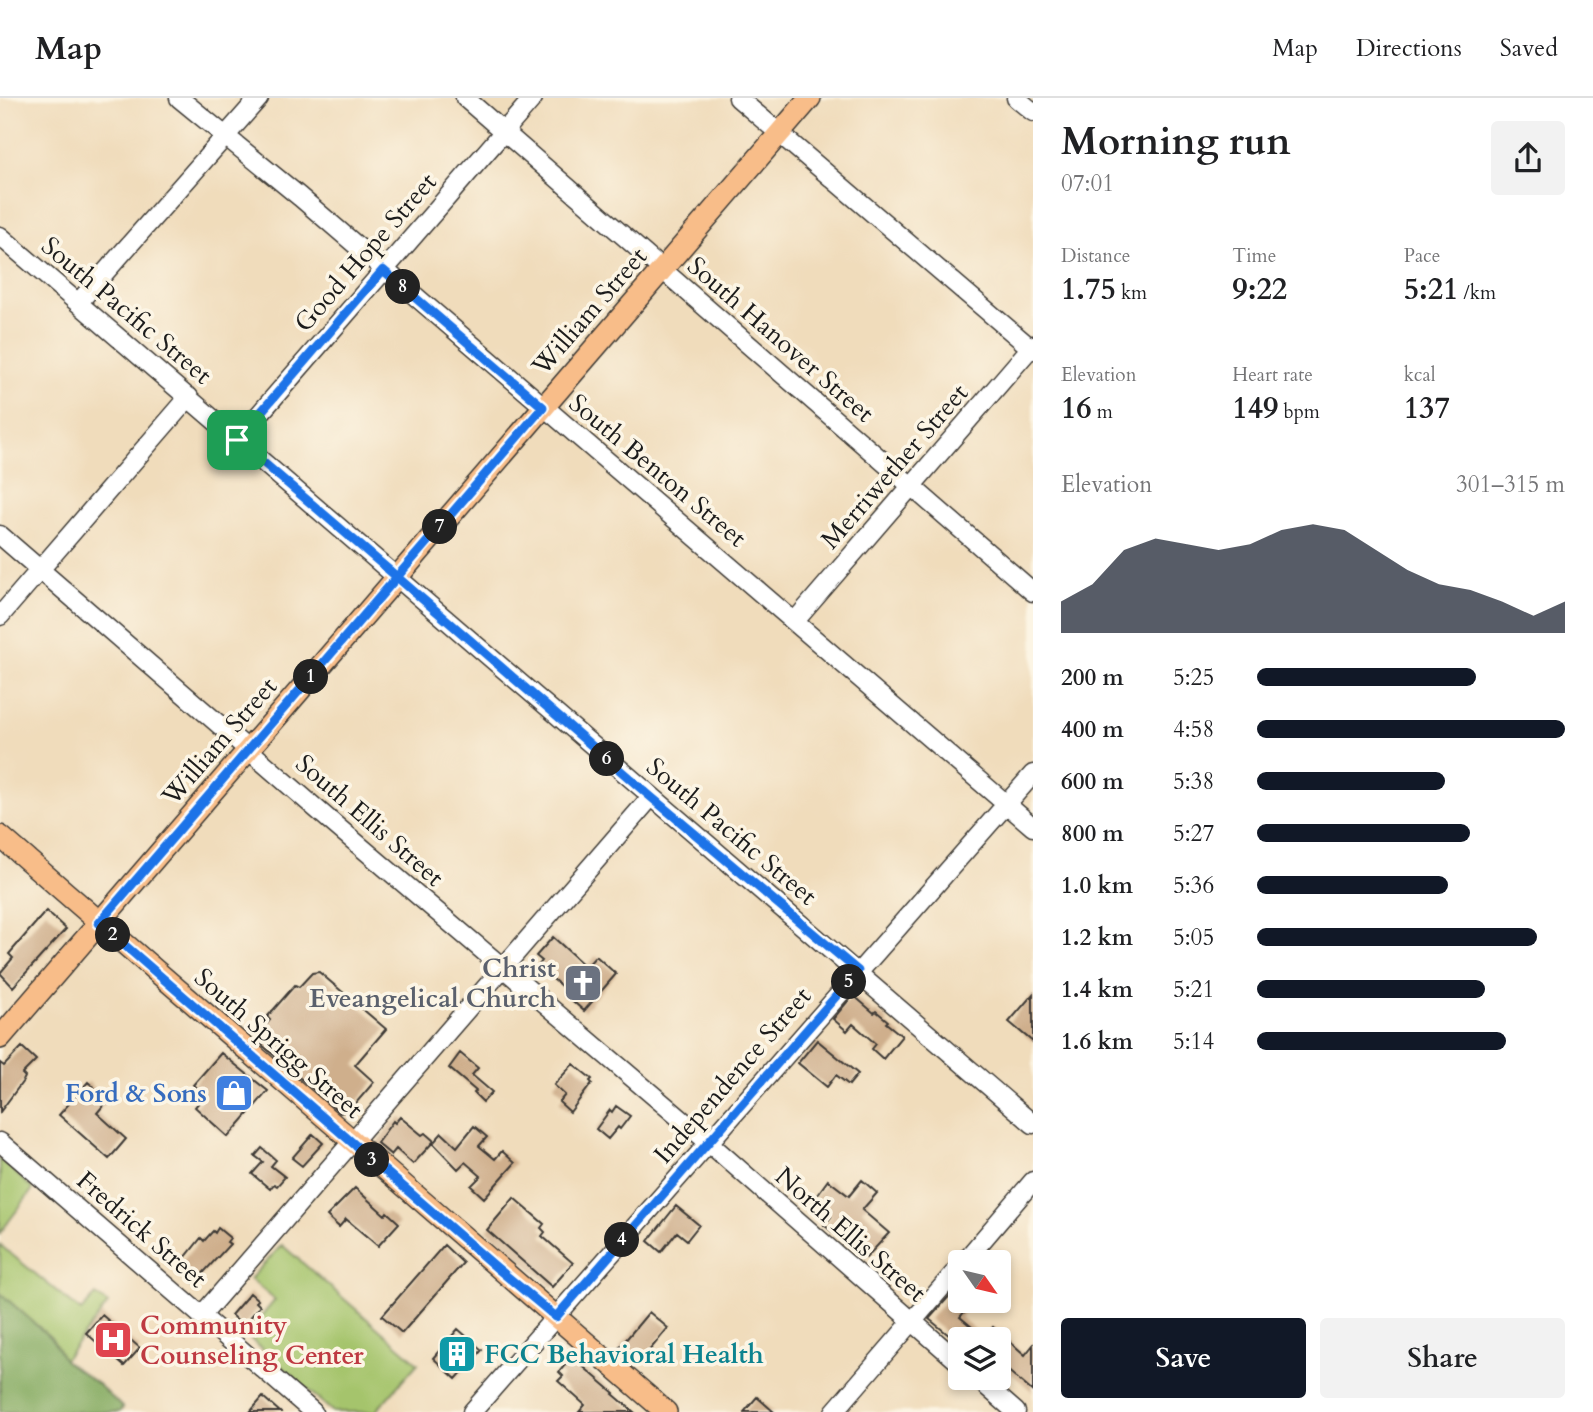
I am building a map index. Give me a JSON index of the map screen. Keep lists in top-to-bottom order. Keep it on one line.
{"streets":{"main road":["William Street","South Sprigg Street"],"street":["Good Hope Street","South Pacific Street","South Hanover Street","Merriwether Street","South Benton Street","South Ellis Street","Independence Street","Fredrick Street","North Ellis Street"]},"crossings":[["Good Hope Street","South Pacific Street"],["Good Hope Street","South Hanover Street"],["Good Hope Street","South Benton Street"],["South Pacific Street","William Street"],["South Pacific Street","Independence Street"],["William Street","South Hanover Street"],["William Street","South Benton Street"],["William Street","South Ellis Street"],["William Street","South Sprigg Street"],["South Hanover Street","Merriwether Street"],["Merriwether Street","South Benton Street"],["South Benton Street","Independence Street"],["South Ellis Street","Independence Street"],["South Ellis Street","North Ellis Street"],["South Sprigg Street","Independence Street"],["Independence Street","North Ellis Street"]],"places":{"church":["Christ Eveangelical Church"],"shop":["Ford & Sons"],"hospital":["Community Counseling Center"],"building":["FCC Behavioral Health"]},"north":"bottom right","page":{"header":"Map","nav":["Map","Directions","Saved"],"heading":["Morning run","07:01"],"stats":[["Distance","1.75 km"],["Time","9:22"],["Pace","5:21 /km"],["Elevation","16 m"],["Heart rate","149 bpm"],["kcal","137"]],"pins":["8","7","1","6","2","5","3","4"],"chart":["Elevation","301–315 m"],"list":[{"name":"200 m","note":"5:25"},{"name":"400 m","note":"4:58"},{"name":"600 m","note":"5:38"},{"name":"800 m","note":"5:27"},{"name":"1.0 km","note":"5:36"},{"name":"1.2 km","note":"5:05"},{"name":"1.4 km","note":"5:21"},{"name":"1.6 km","note":"5:14"}],"buttons":["Save","Share"]}}
